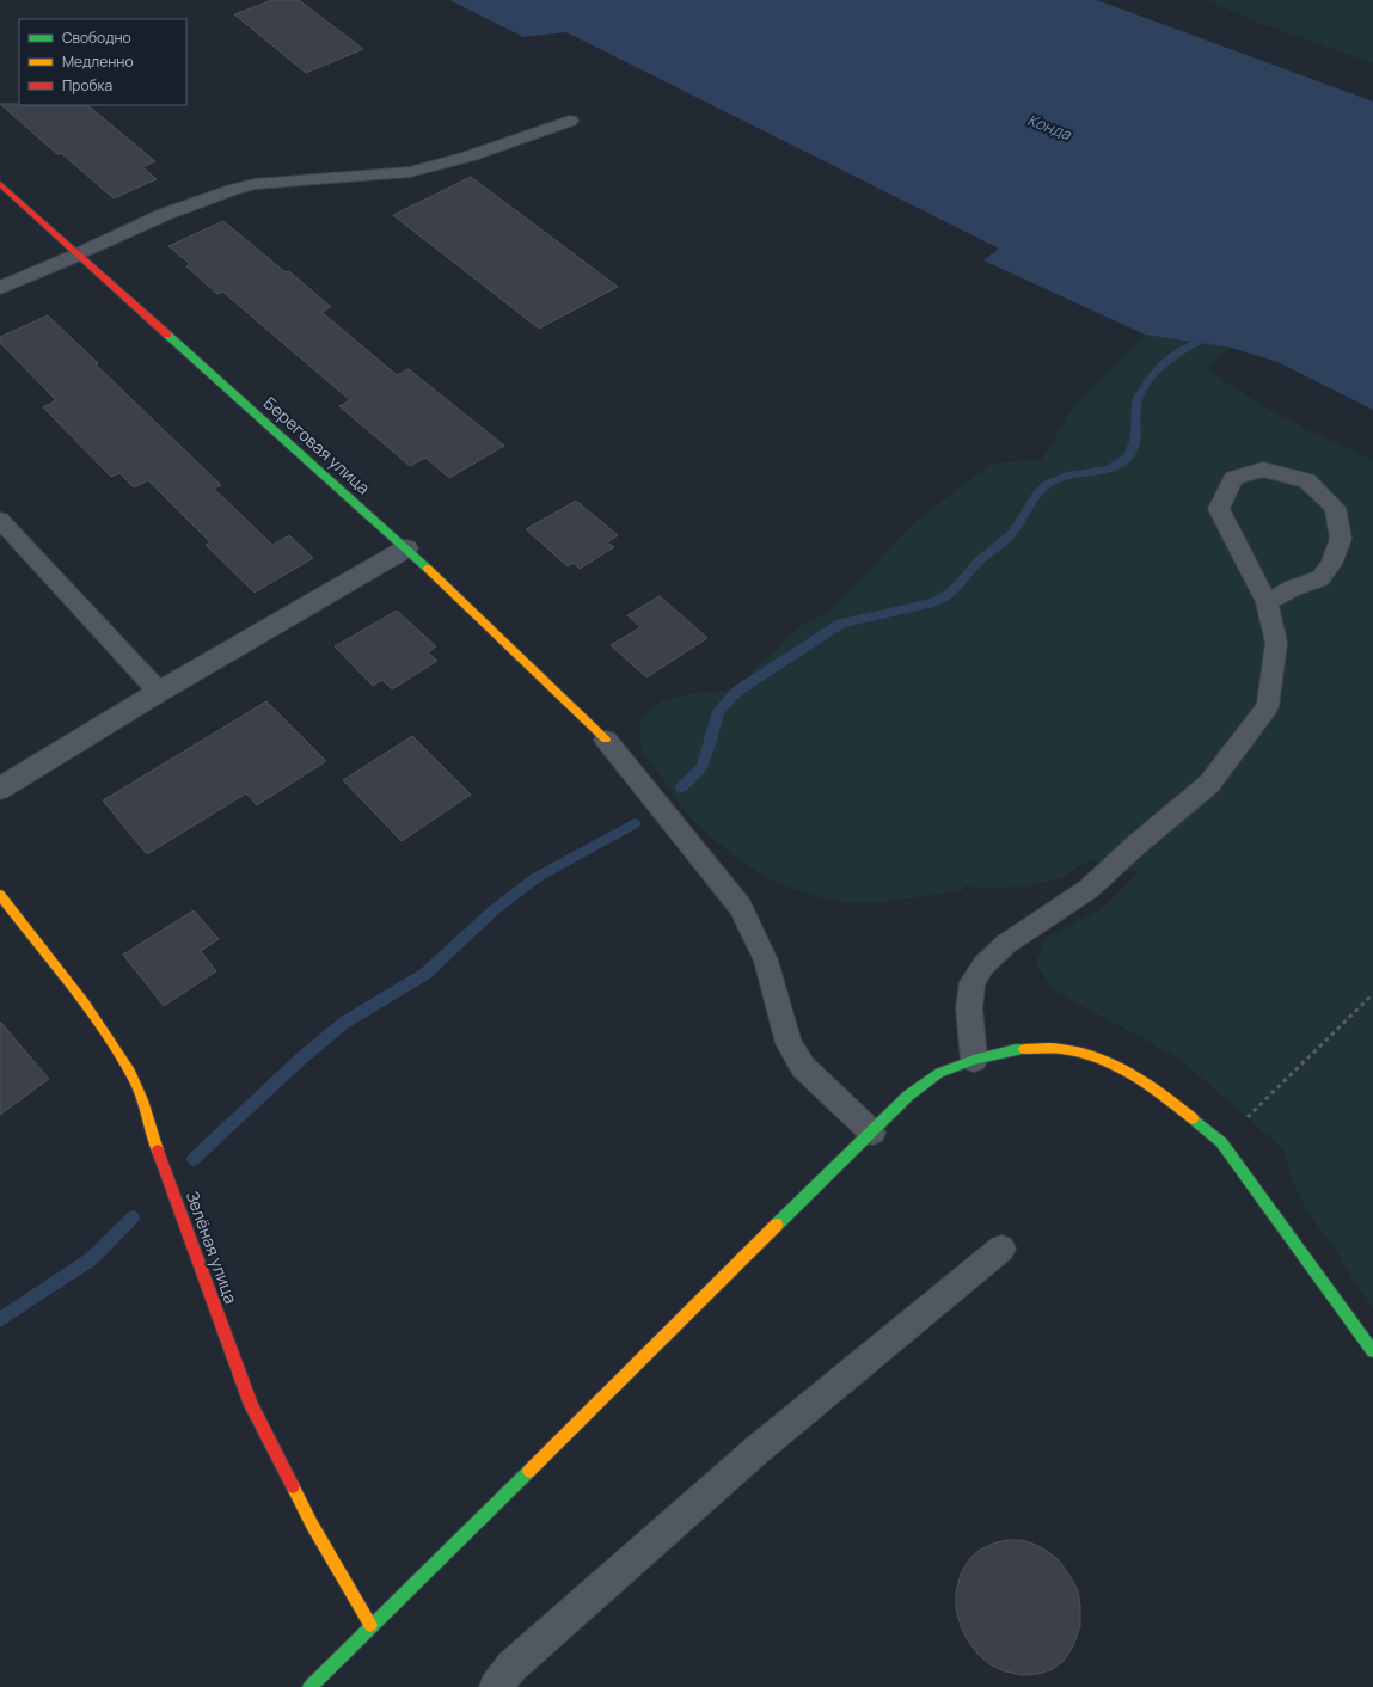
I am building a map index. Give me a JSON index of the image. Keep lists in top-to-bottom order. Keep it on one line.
{"streets":{"street":["Береговая улица","Зелёная улица"]},"water":["Конда"],"legend":["Свободно","Медленно","Пробка"]}
